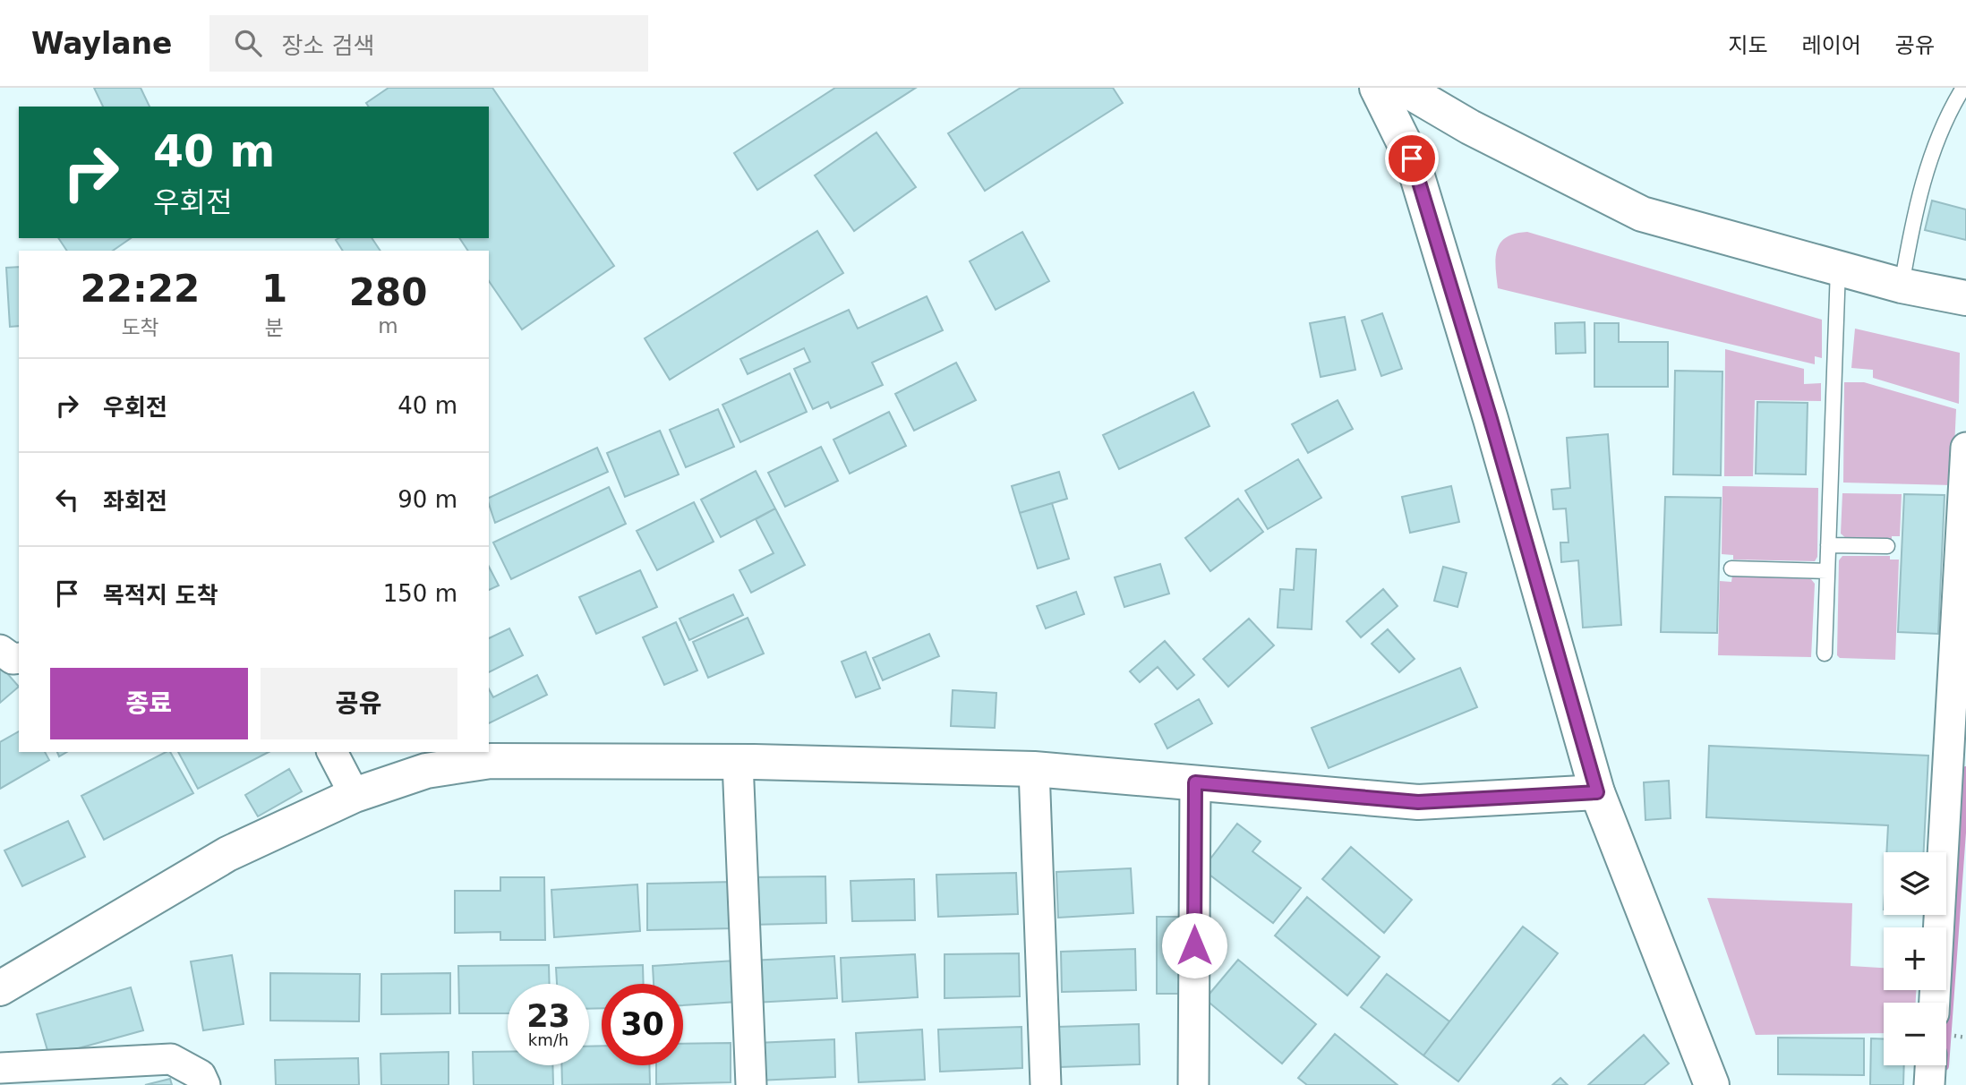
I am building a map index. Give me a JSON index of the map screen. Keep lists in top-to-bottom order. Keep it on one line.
{"page":{"header":"Waylane","search":"장소 검색","nav":["지도","레이어","공유"],"turn":["40 m","우회전"],"eta":["22:22","도착","1","분","280","m"],"list":[{"name":"우회전","value":"40 m"},{"name":"좌회전","value":"90 m"},{"name":"목적지 도착","value":"150 m"}],"buttons":["종료","공유"],"map_buttons":["+","−"],"speed":"23 km/h","limit":"30"}}
